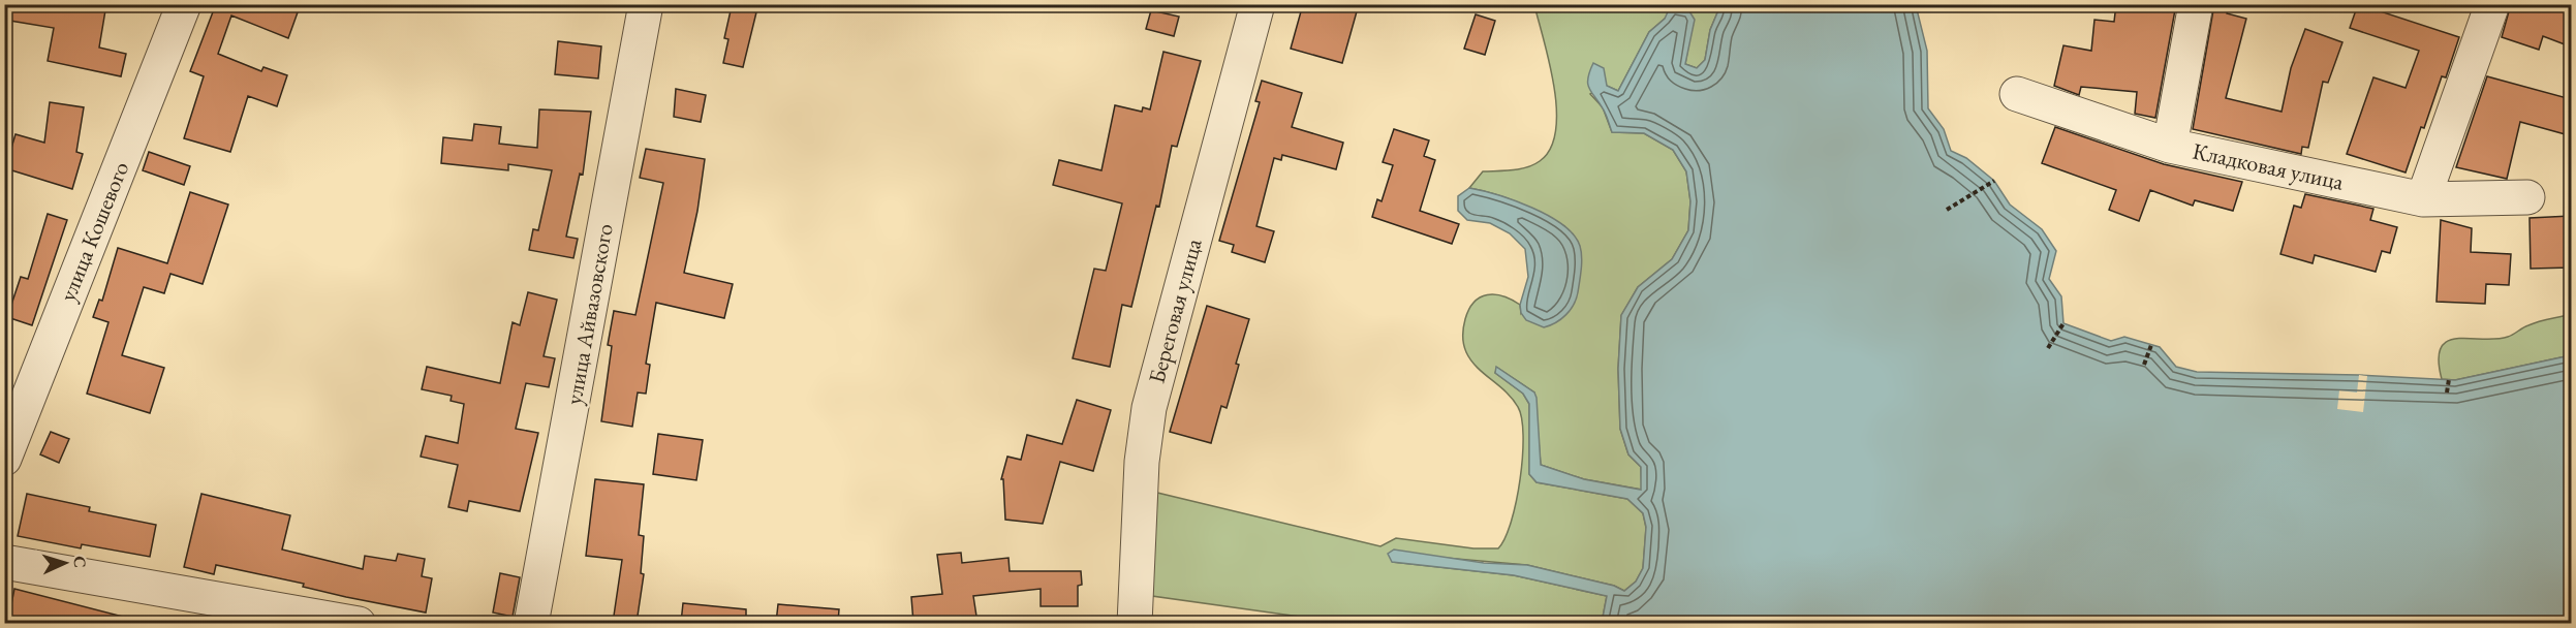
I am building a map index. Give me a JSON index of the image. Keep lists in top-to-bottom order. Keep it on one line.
{"streets":{"street":["Кладковая улица","улица Кошевого","Береговая улица","улица Айвазовского"]},"north":"right"}
